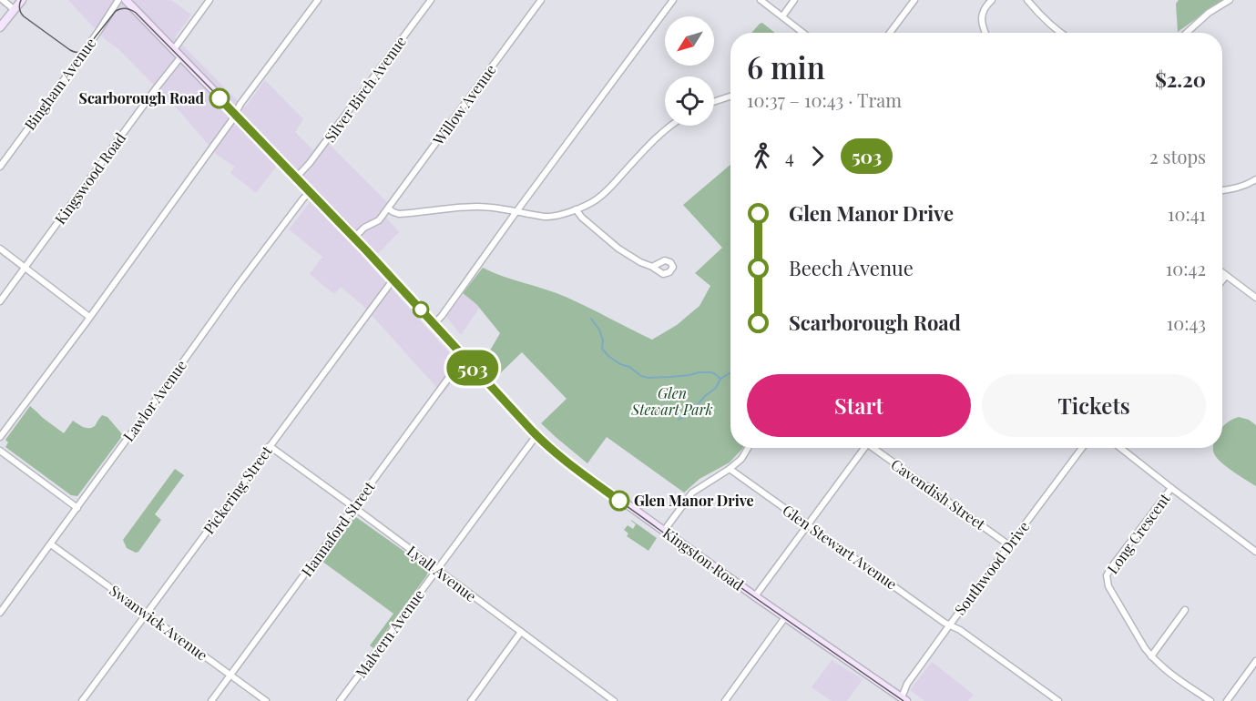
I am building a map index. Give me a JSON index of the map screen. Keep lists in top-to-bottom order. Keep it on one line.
{"streets":{"main road":["Kingston Road"],"street":["Bingham Avenue","Silver Birch Avenue","Willow Avenue","Kingswood Road","Lawlor Avenue","Pickering Street","Cavendish Street","Hannaford Street","Long Crescent","Glen Stewart Avenue","Southwood Drive","Lyall Avenue","Swanwick Avenue","Malvern Avenue"]},"crossings":[["Silver Birch Avenue","Kingston Road"],["Willow Avenue","Kingston Road"],["Kingswood Road","Kingston Road"],["Lawlor Avenue","Kingston Road"],["Lawlor Avenue","Swanwick Avenue"],["Pickering Street","Kingston Road"],["Pickering Street","Lyall Avenue"],["Pickering Street","Swanwick Avenue"],["Cavendish Street","Southwood Drive"],["Hannaford Street","Kingston Road"],["Hannaford Street","Lyall Avenue"],["Hannaford Street","Swanwick Avenue"],["Glen Stewart Avenue","Southwood Drive"],["Kingston Road","Southwood Drive"],["Kingston Road","Malvern Avenue"],["Lyall Avenue","Malvern Avenue"]],"parks":["Glen Stewart Park"],"places":["Scarborough Road","Glen Manor Drive"],"lines":["tram line 503"],"north":"bottom left","page":{"on_map":"503","heading":["6 min","10:37 – 10:43 · Tram","$2.20"],"legs":["4","503","2 stops"],"list":[{"name":"Glen Manor Drive","value":"10:41"},{"name":"Beech Avenue","value":"10:42"},{"name":"Scarborough Road","value":"10:43"}],"buttons":["Start","Tickets"]}}
